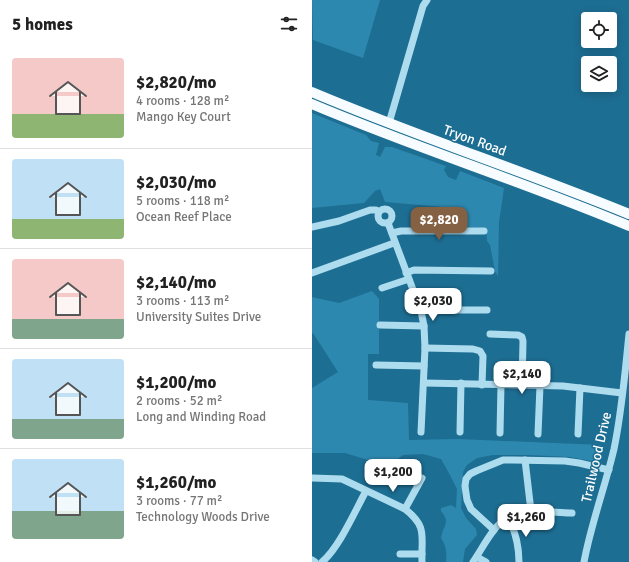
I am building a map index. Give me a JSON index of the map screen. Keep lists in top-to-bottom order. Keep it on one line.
{"streets":{"main road":["Tryon Road"],"street":["Trailwood Drive"]},"page":{"heading":"5 homes","list":[{"name":"$2,820/mo","note":"4 rooms · 128 m² · Mango Key Court"},{"name":"$2,030/mo","note":"5 rooms · 118 m² · Ocean Reef Place"},{"name":"$2,140/mo","note":"3 rooms · 113 m² · University Suites Drive"},{"name":"$1,200/mo","note":"2 rooms · 52 m² · Long and Winding Road"},{"name":"$1,260/mo","note":"3 rooms · 77 m² · Technology Woods Drive"}],"price":["$2,820","$2,030","$2,140","$1,200","$1,260"]}}
